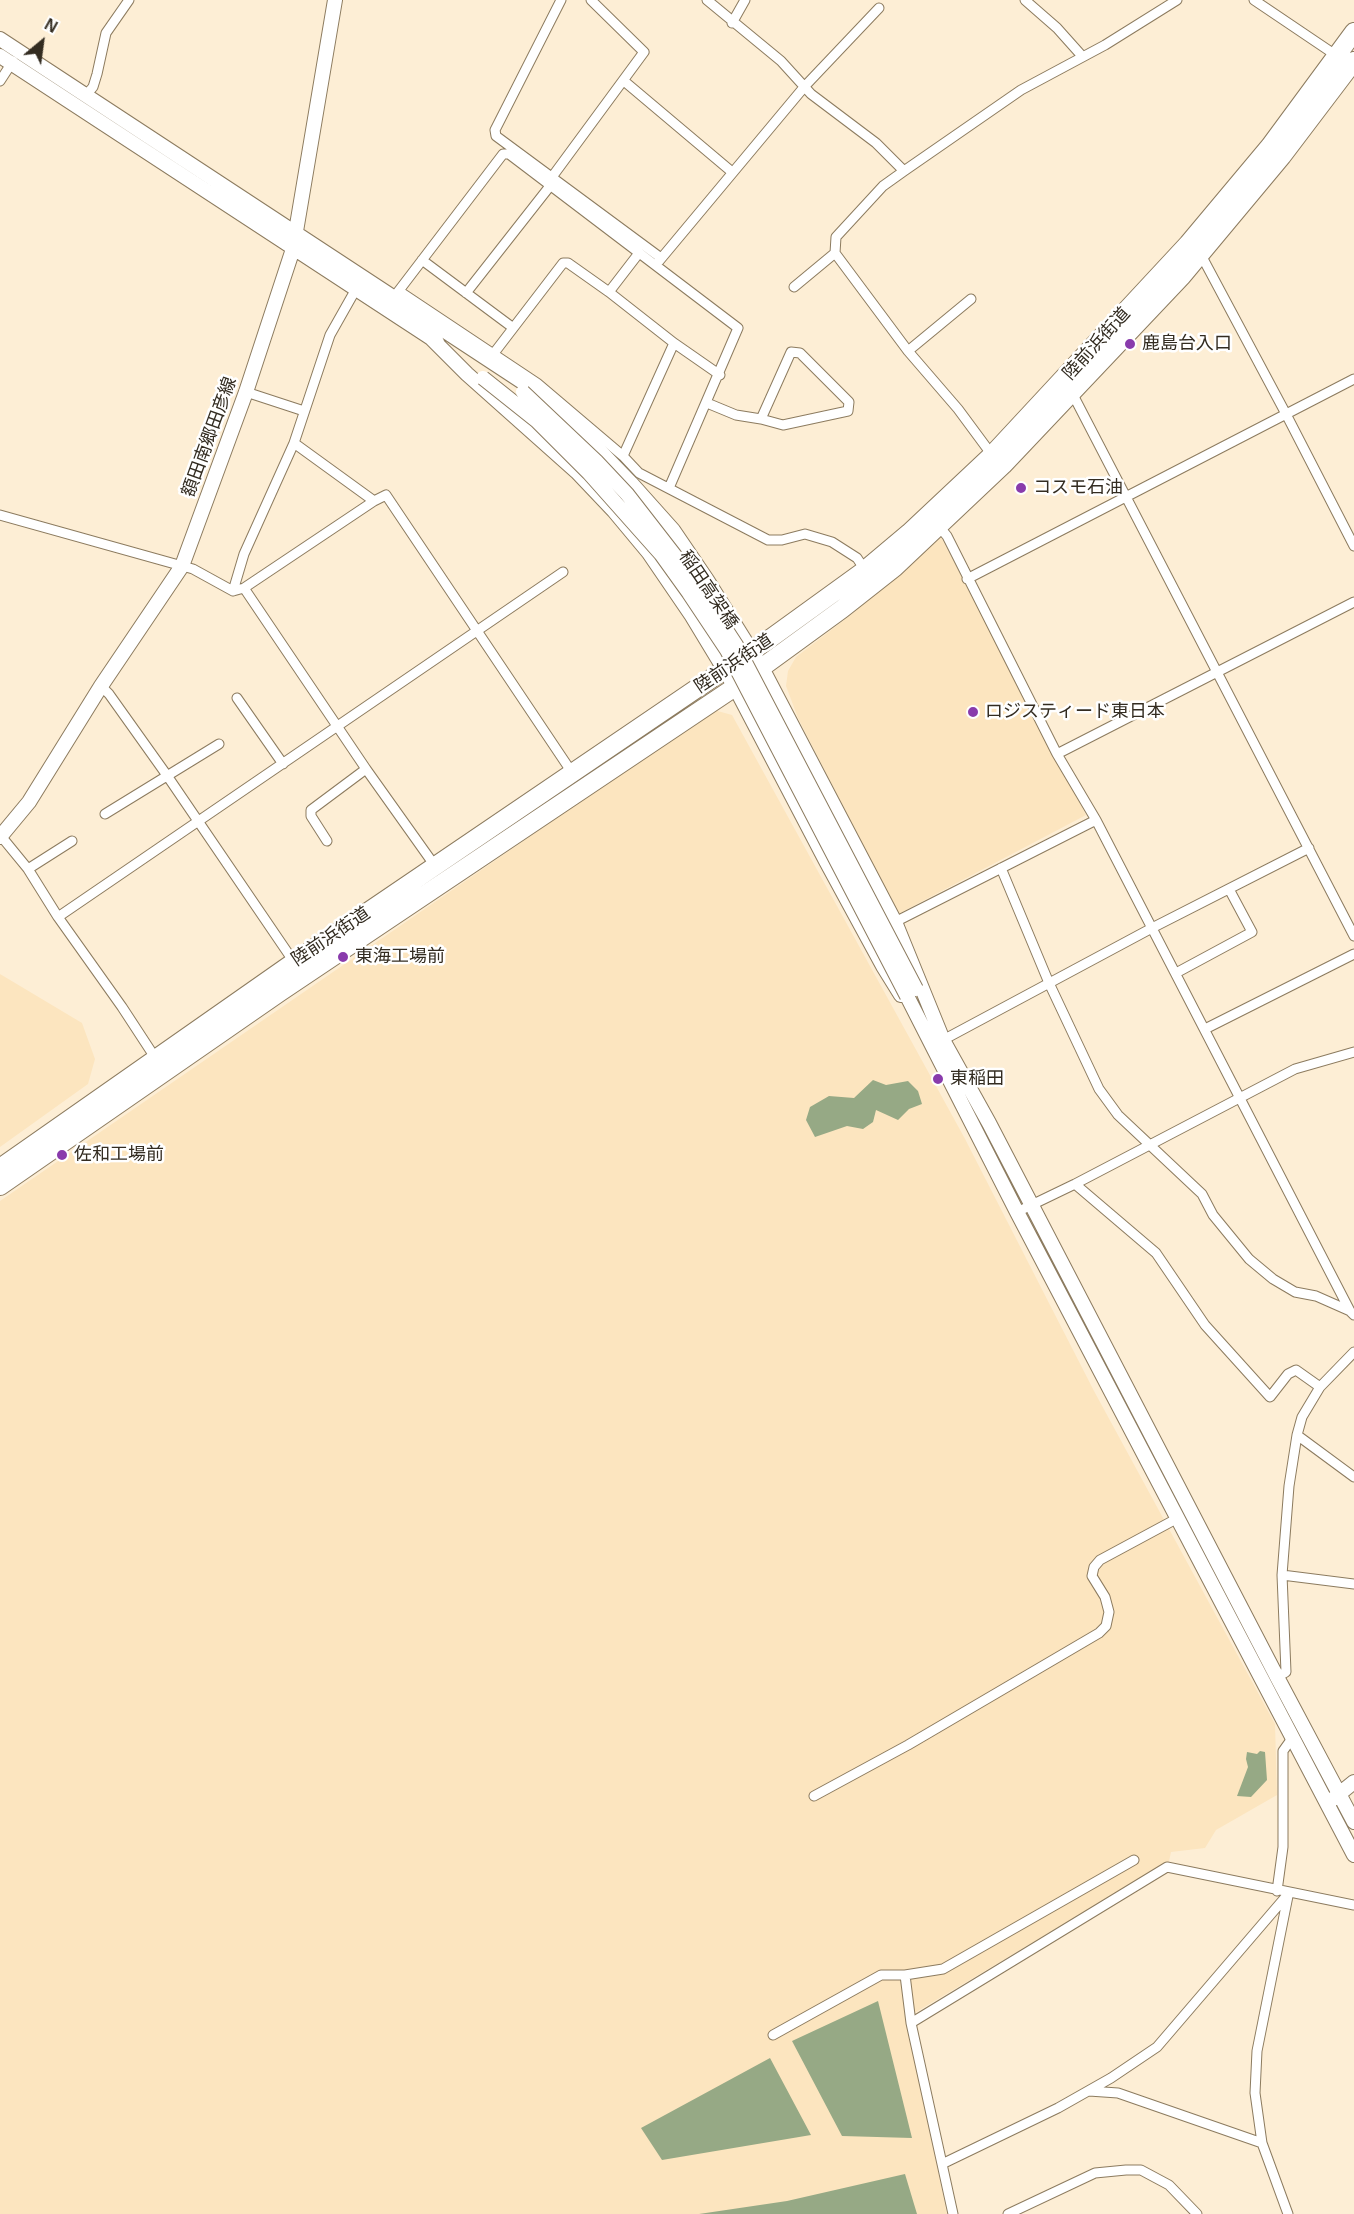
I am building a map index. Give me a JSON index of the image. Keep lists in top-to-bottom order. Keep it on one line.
{"streets":{"highway":["陸前浜街道"],"street":["額田南郷田彦線","稲田高架橋"]},"places":["鹿島台入口","コスモ石油","ロジスティード東日本","東海工場前","東稲田","佐和工場前"],"north":"top right"}
